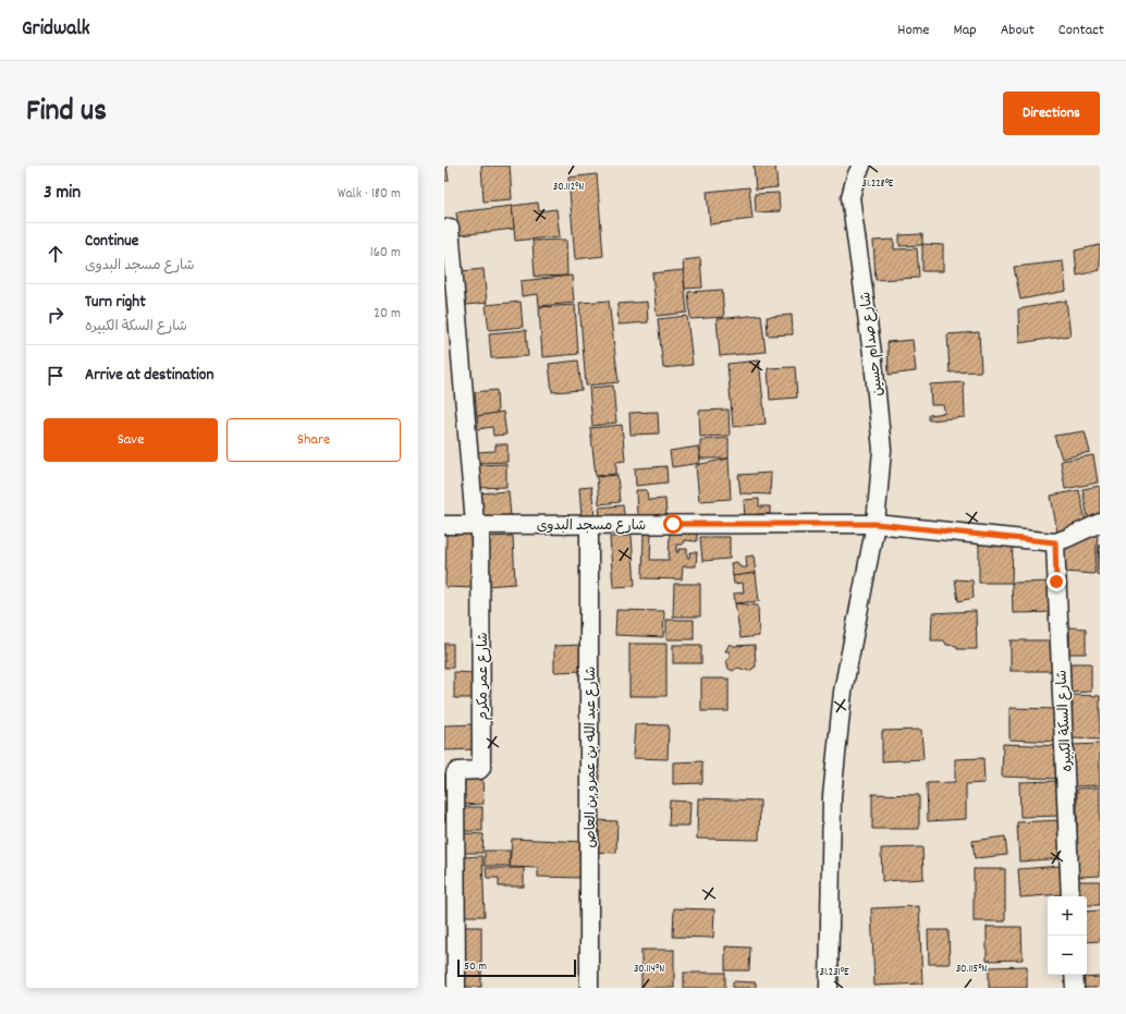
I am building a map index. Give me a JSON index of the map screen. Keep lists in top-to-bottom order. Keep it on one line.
{"streets":{"street":["شارع صدام حسين","شارع مسجد البدوى","شارع عمر مكرم","شارع السكة الكبيره","شارع عبد الله بن عمرو بن العاص"]},"crossings":[["شارع صدام حسين","شارع مسجد البدوى"],["شارع مسجد البدوى","شارع عمر مكرم"],["شارع مسجد البدوى","شارع السكة الكبيره"],["شارع مسجد البدوى","شارع عبد الله بن عمرو بن العاص"]],"scale_bar":"50 m","page":{"header":"Gridwalk","nav":["Home","Map","About","Contact"],"title":"Find us","buttons":["Directions",["Save","Share"]],"heading":["3 min","Walk · 180 m"],"list":[["Continue","شارع مسجد البدوى","160 m"],["Turn right","شارع السكة الكبيره","20 m"],"Arrive at destination"],"map_buttons":["+","−"],"scale":"50 m"},"coordinates":["31.228°E","30.112°N","30.114°N","30.115°N","31.231°E"]}
